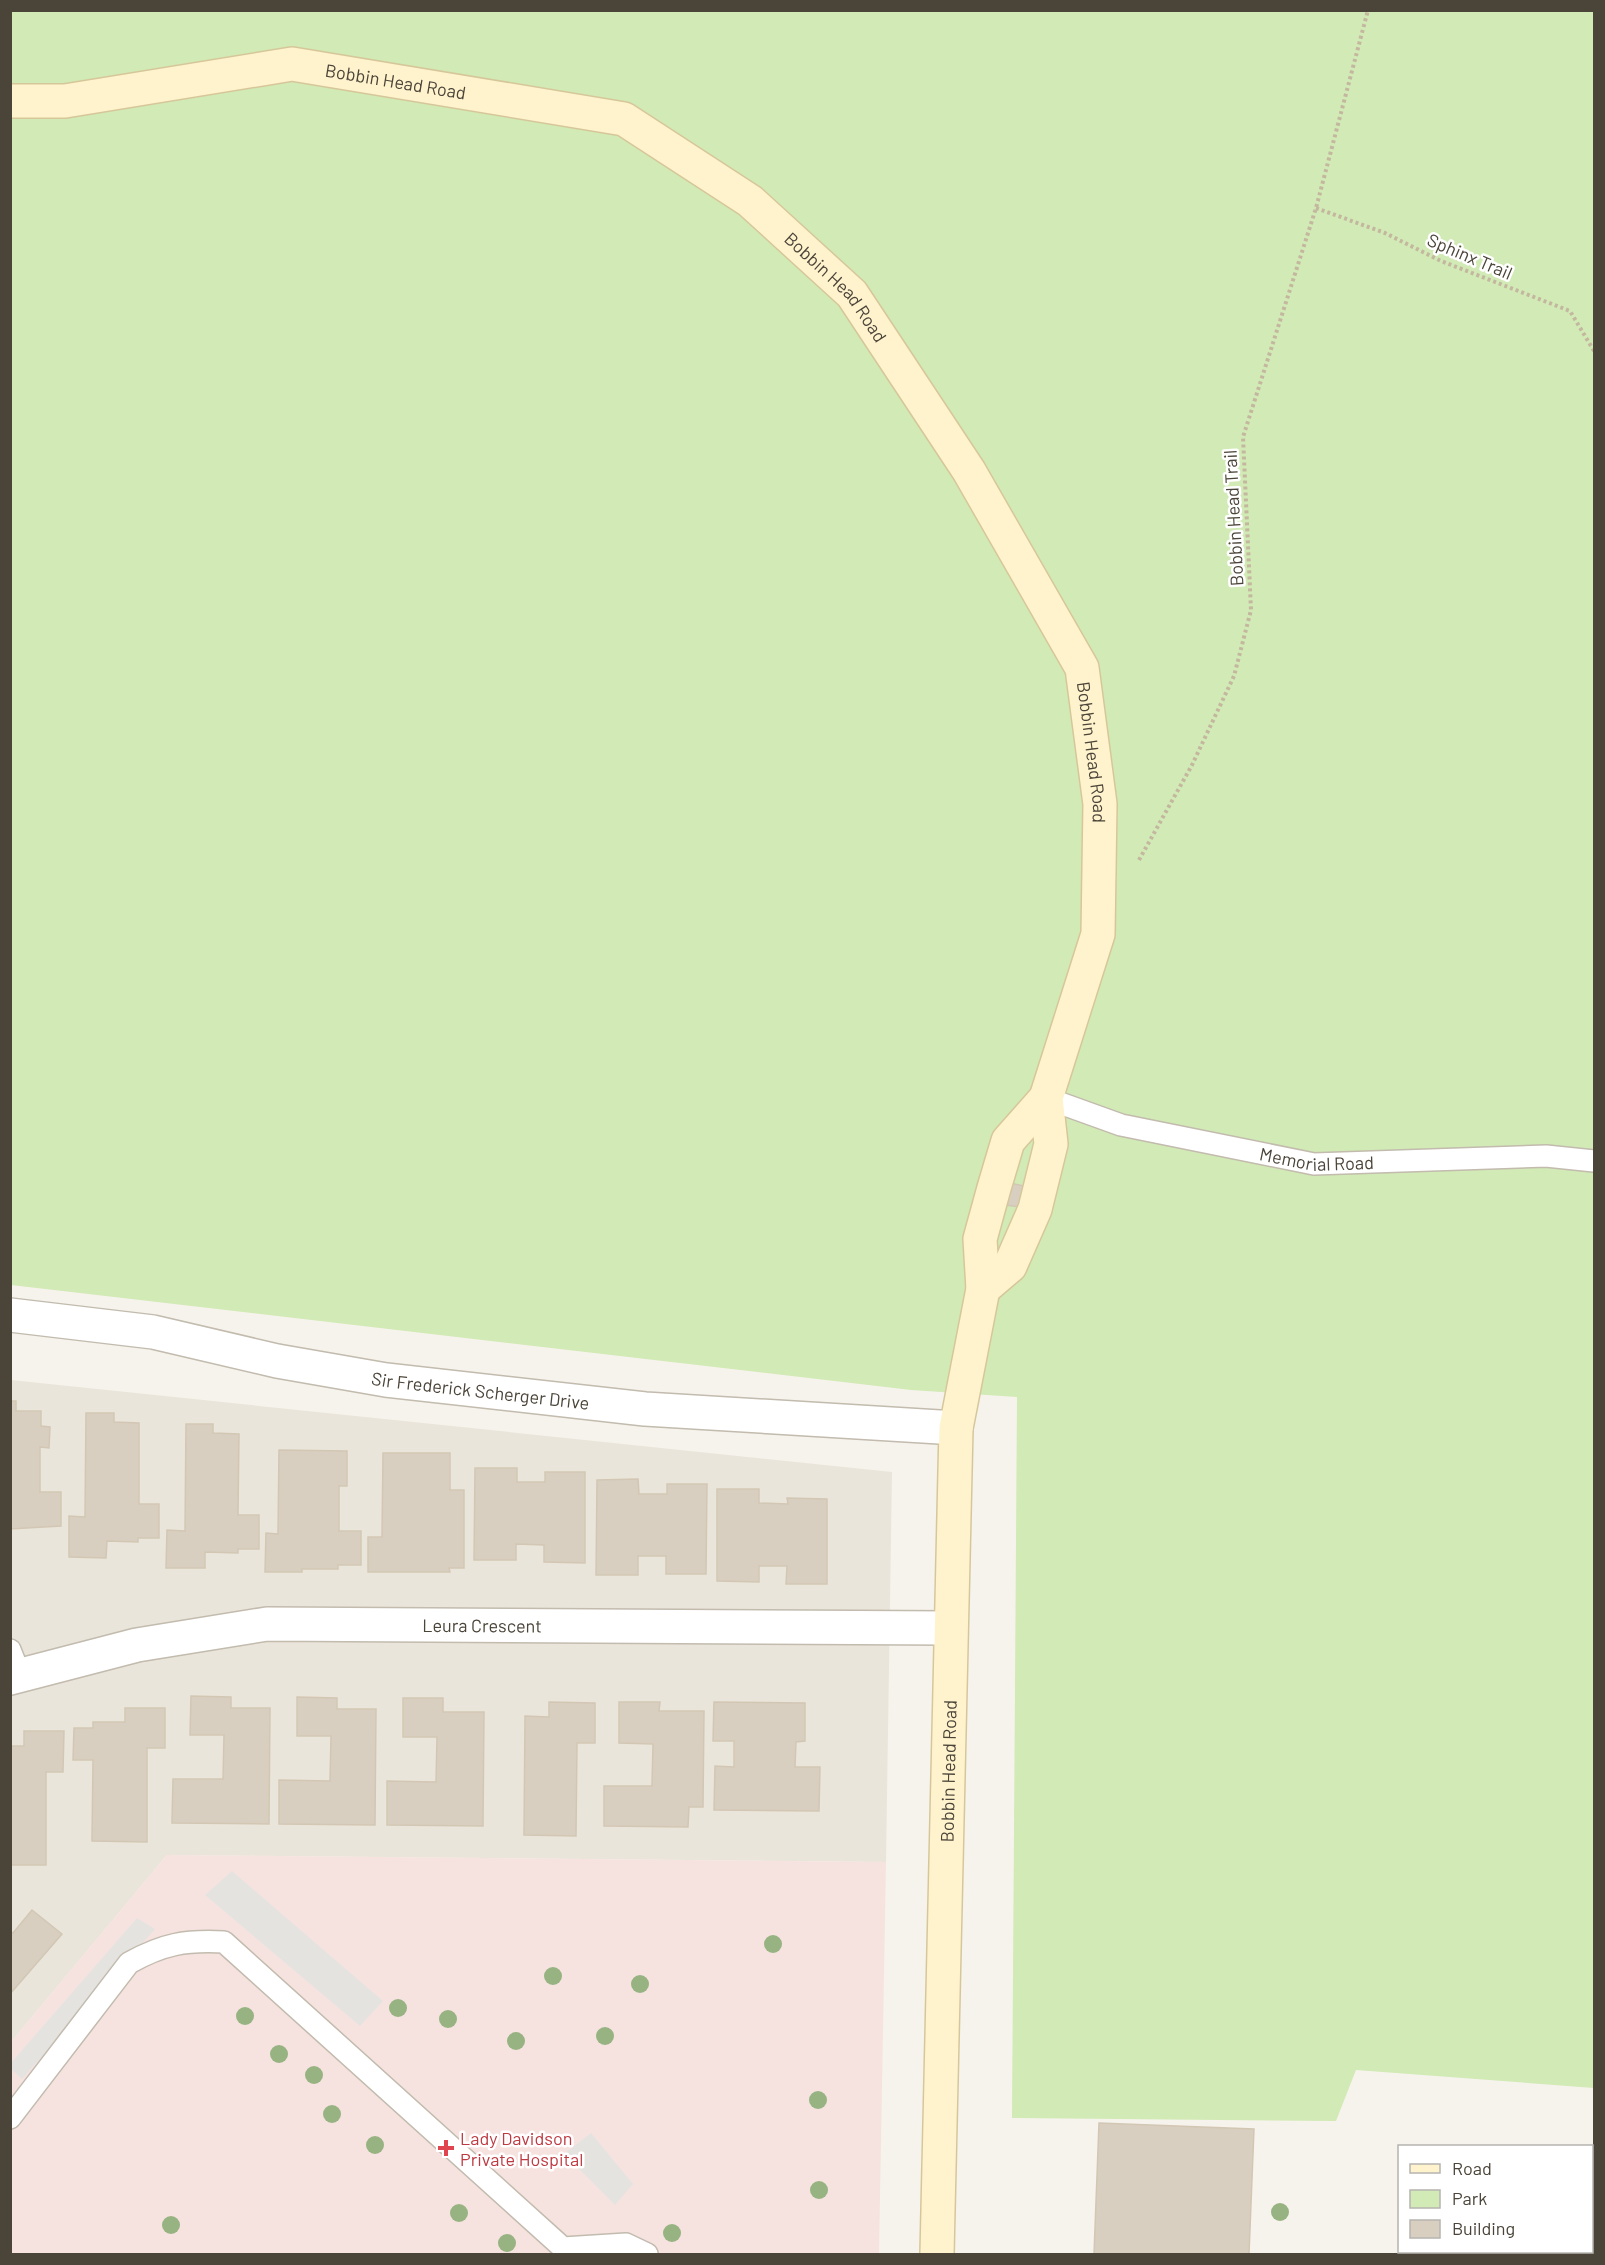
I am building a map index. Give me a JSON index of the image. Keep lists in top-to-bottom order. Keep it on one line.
{"streets":{"main road":["Bobbin Head Road"],"street":["Sir Frederick Scherger Drive","Leura Crescent"],"lane":["Memorial Road"],"path":["Sphinx Trail","Bobbin Head Trail"]},"crossings":[["Bobbin Head Road","Memorial Road"],["Bobbin Head Road","Sir Frederick Scherger Drive"],["Bobbin Head Road","Leura Crescent"],["Sphinx Trail","Bobbin Head Trail"]],"places":{"health":["Lady Davidson Private Hospital"]},"legend":["Road","Park","Building"]}
